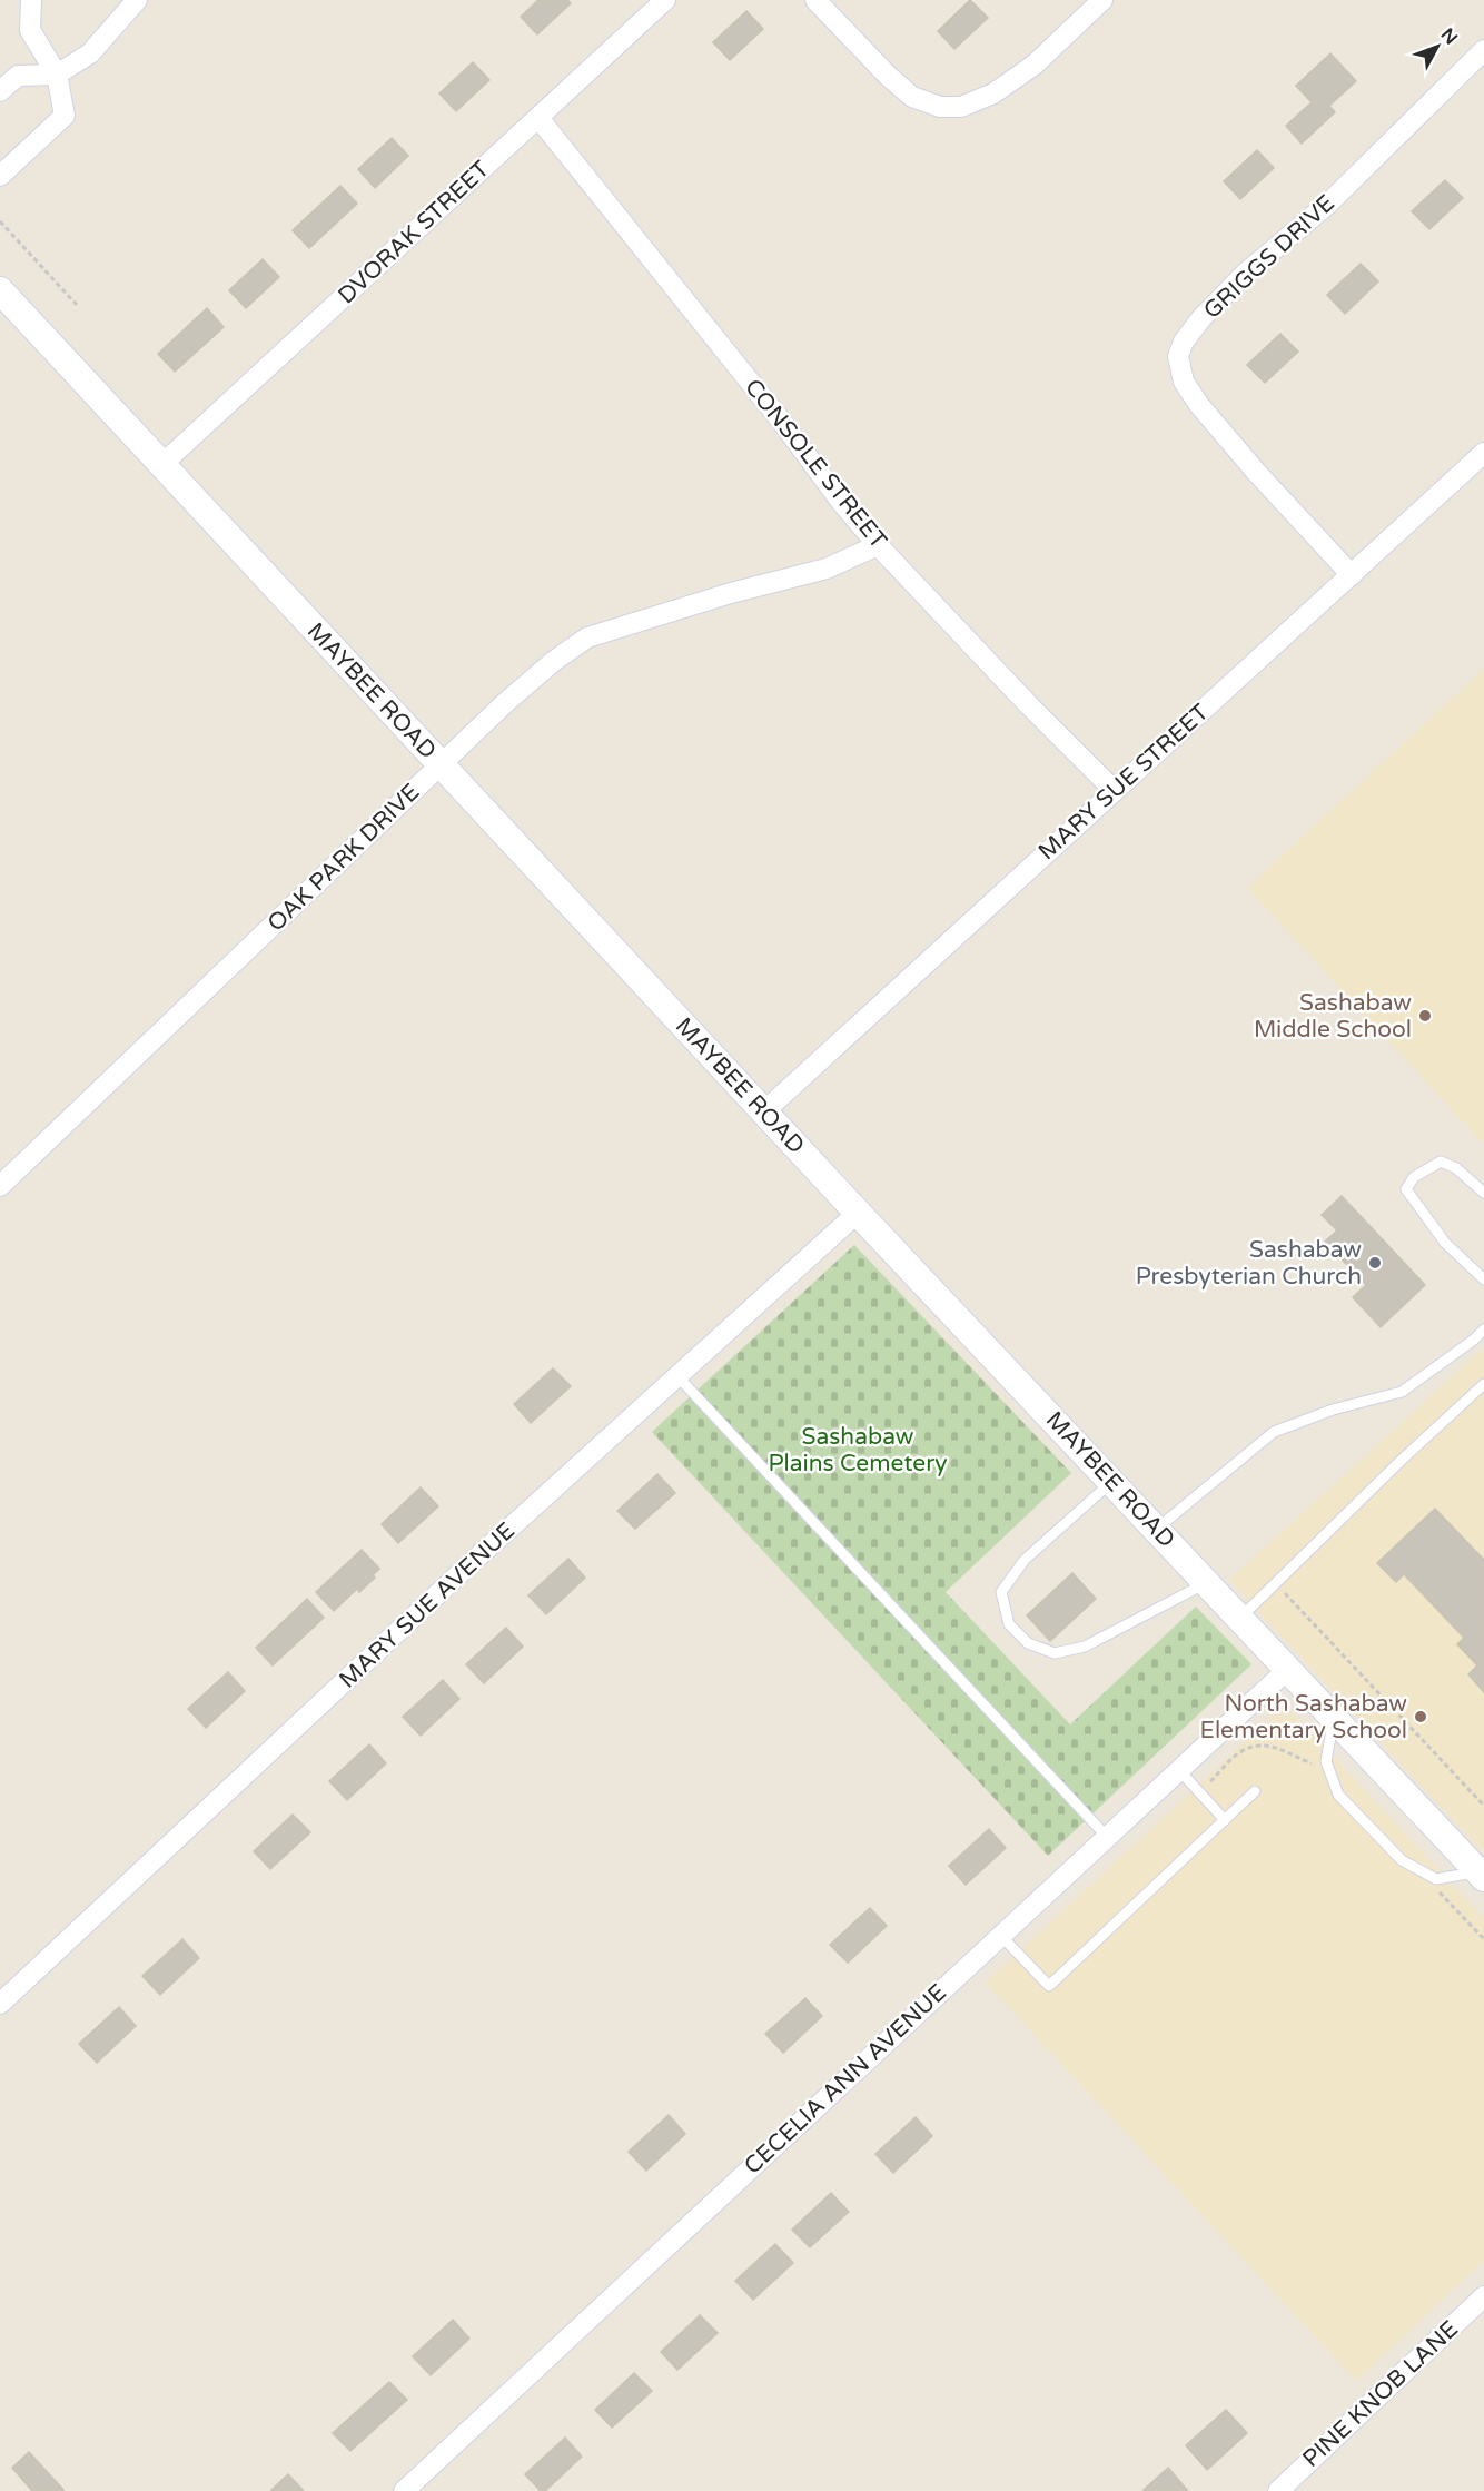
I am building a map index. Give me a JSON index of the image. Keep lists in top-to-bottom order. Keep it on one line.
{"streets":{"main road":["MAYBEE ROAD"],"street":["DVORAK STREET","GRIGGS DRIVE","CONSOLE STREET","MARY SUE STREET","OAK PARK DRIVE","MARY SUE AVENUE","CECELIA ANN AVENUE","PINE KNOB LANE"]},"crossings":[["DVORAK STREET","CONSOLE STREET"],["DVORAK STREET","MAYBEE ROAD"],["GRIGGS DRIVE","MARY SUE STREET"],["CONSOLE STREET","MARY SUE STREET"],["CONSOLE STREET","OAK PARK DRIVE"],["MAYBEE ROAD","MARY SUE STREET"],["MAYBEE ROAD","OAK PARK DRIVE"],["MAYBEE ROAD","MARY SUE AVENUE"],["MAYBEE ROAD","CECELIA ANN AVENUE"]],"parks":["Sashabaw Plains Cemetery"],"places":["Sashabaw Middle School","Sashabaw Presbyterian Church","North Sashabaw Elementary School"],"north":"top right"}
